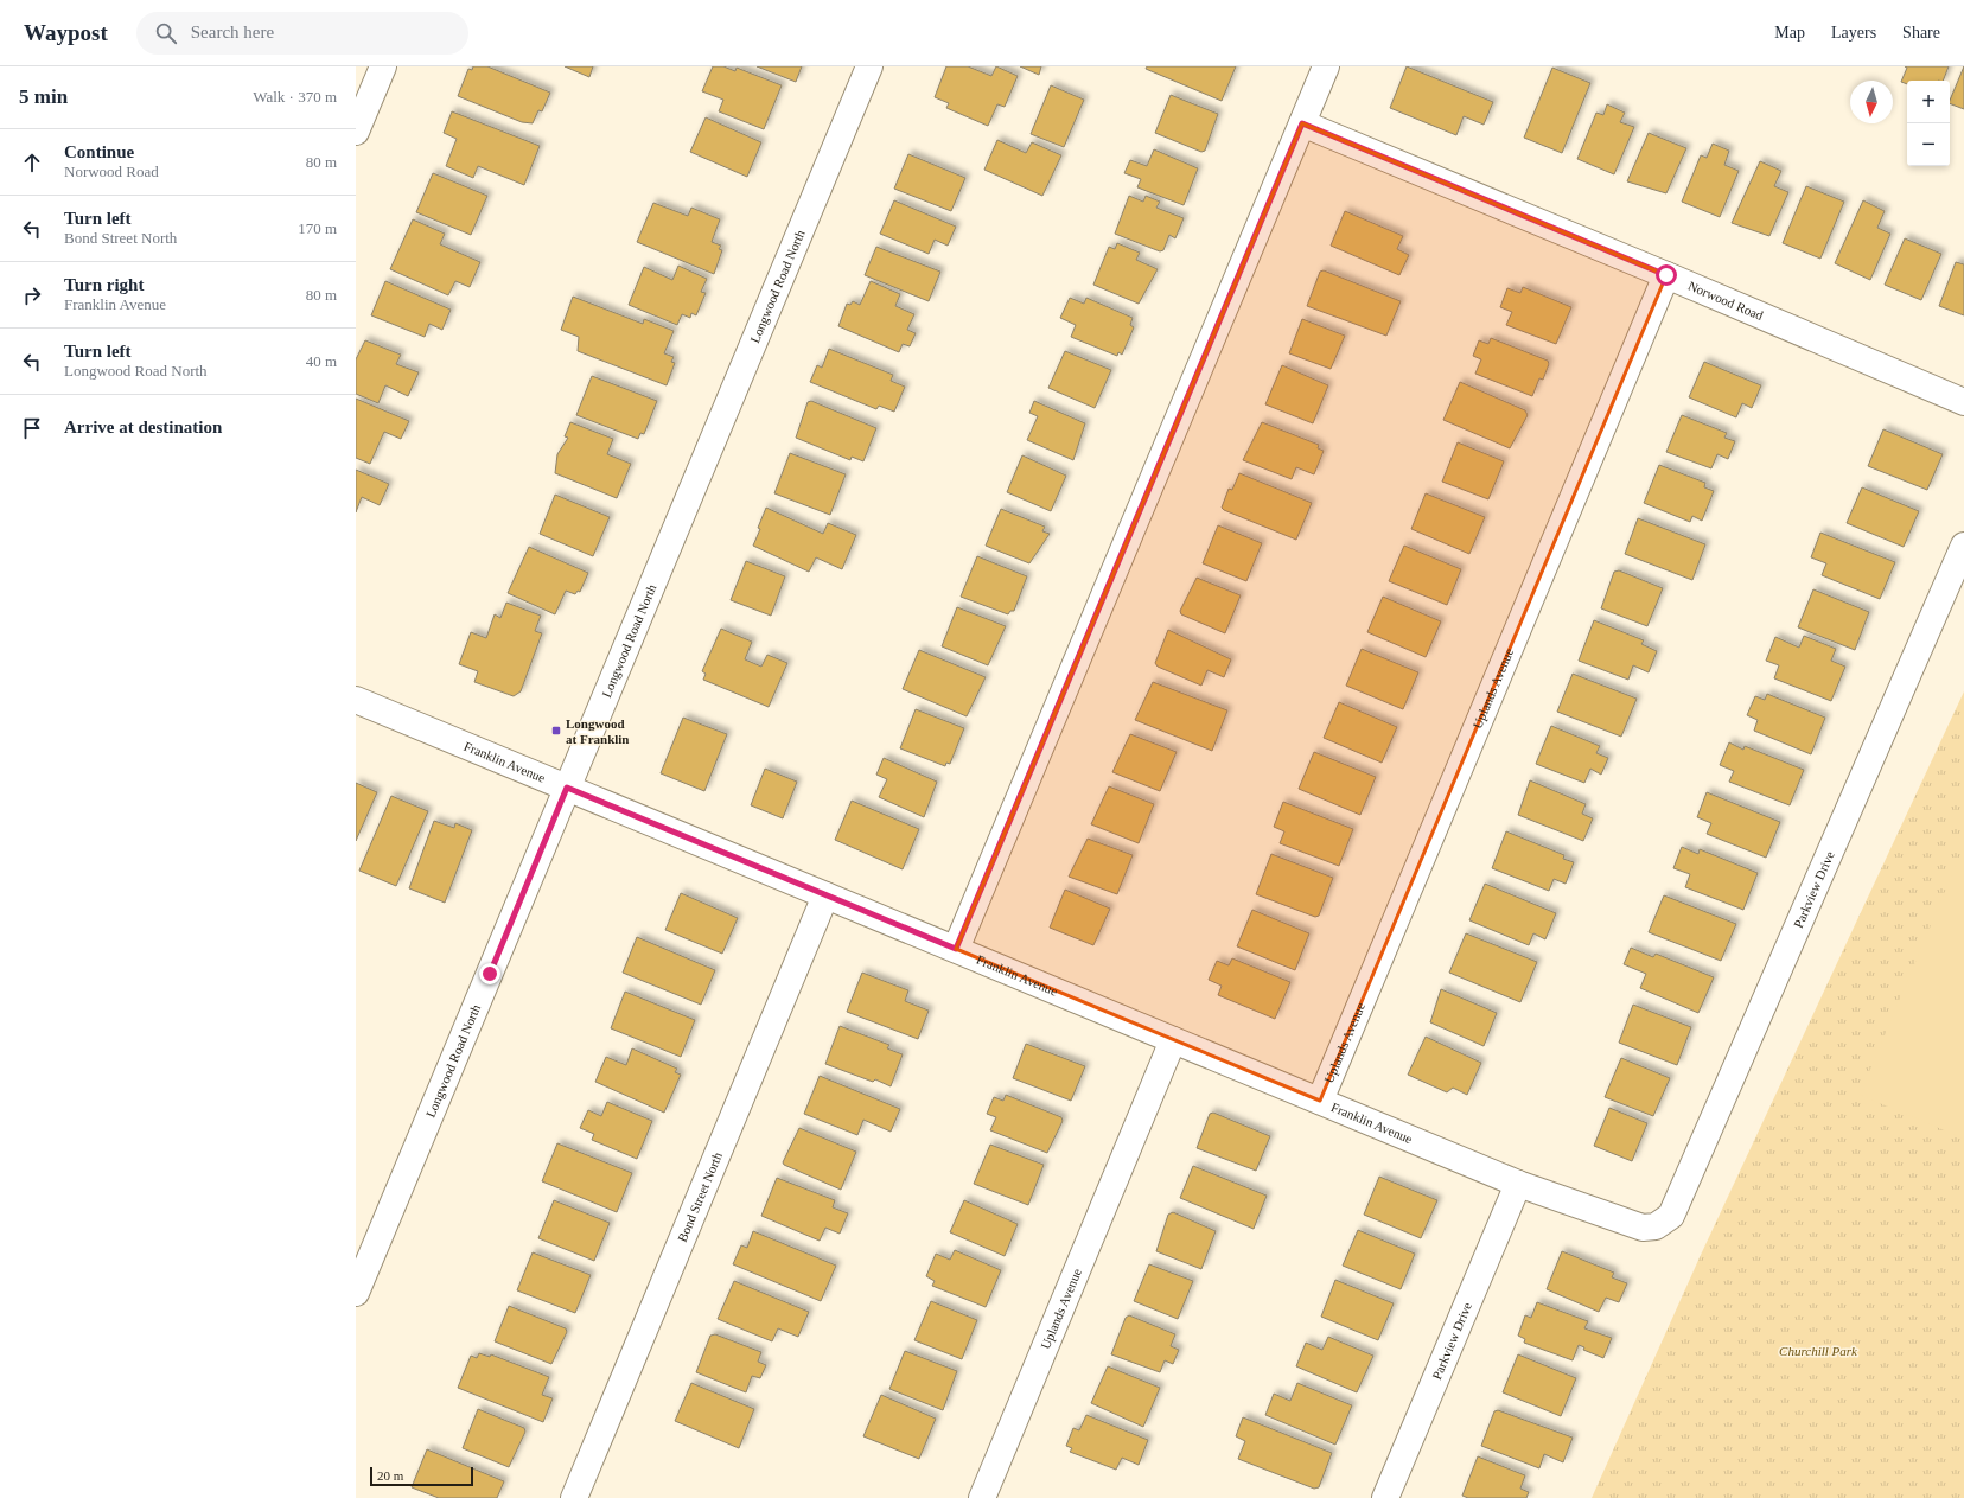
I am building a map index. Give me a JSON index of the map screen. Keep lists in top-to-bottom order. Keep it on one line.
{"streets":{"street":["Longwood Road North","Norwood Road","Uplands Avenue","Franklin Avenue","Parkview Drive","Bond Street North"]},"crossings":[["Longwood Road North","Franklin Avenue"],["Norwood Road","Uplands Avenue"],["Uplands Avenue","Franklin Avenue"],["Franklin Avenue","Parkview Drive"],["Franklin Avenue","Bond Street North"]],"parks":["Churchill Park"],"places":{"transit":["Longwood at Franklin"]},"scale_bar":"20 m","north":"bottom","page":{"header":"Waypost","search":"Search here","nav":["Map","Layers","Share"],"heading":["5 min","Walk · 370 m"],"map_buttons":["+","−"],"list":[["Continue","Norwood Road","80 m"],["Turn left","Bond Street North","170 m"],["Turn right","Franklin Avenue","80 m"],["Turn left","Longwood Road North","40 m"],"Arrive at destination"],"scale":"20 m"}}
